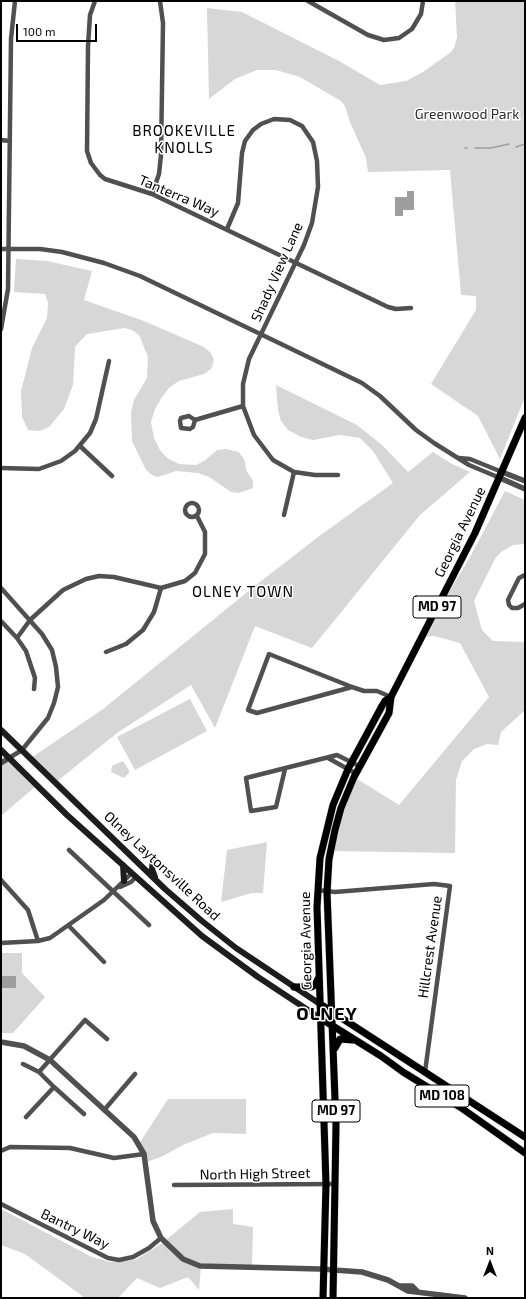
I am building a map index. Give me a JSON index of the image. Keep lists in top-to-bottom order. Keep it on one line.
{"streets":{"main road":["Georgia Avenue","MD 97","Olney Laytonsville Road","MD 108"],"street":["Tanterra Way","Shady View Lane","Hillcrest Avenue","North High Street","Bantry Way"]},"crossings":[["Tanterra Way","Shady View Lane"],["Georgia Avenue","Olney Laytonsville Road"],["Georgia Avenue","Hillcrest Avenue"],["Georgia Avenue","MD 108"],["Georgia Avenue","North High Street"],["Olney Laytonsville Road","MD 108"],["Hillcrest Avenue","MD 108"]],"districts":["BROOKEVILLE KNOLLS","OLNEY TOWN","OLNEY"],"parks":["Greenwood Park"],"scale_bar":"100 m","north":"top"}
